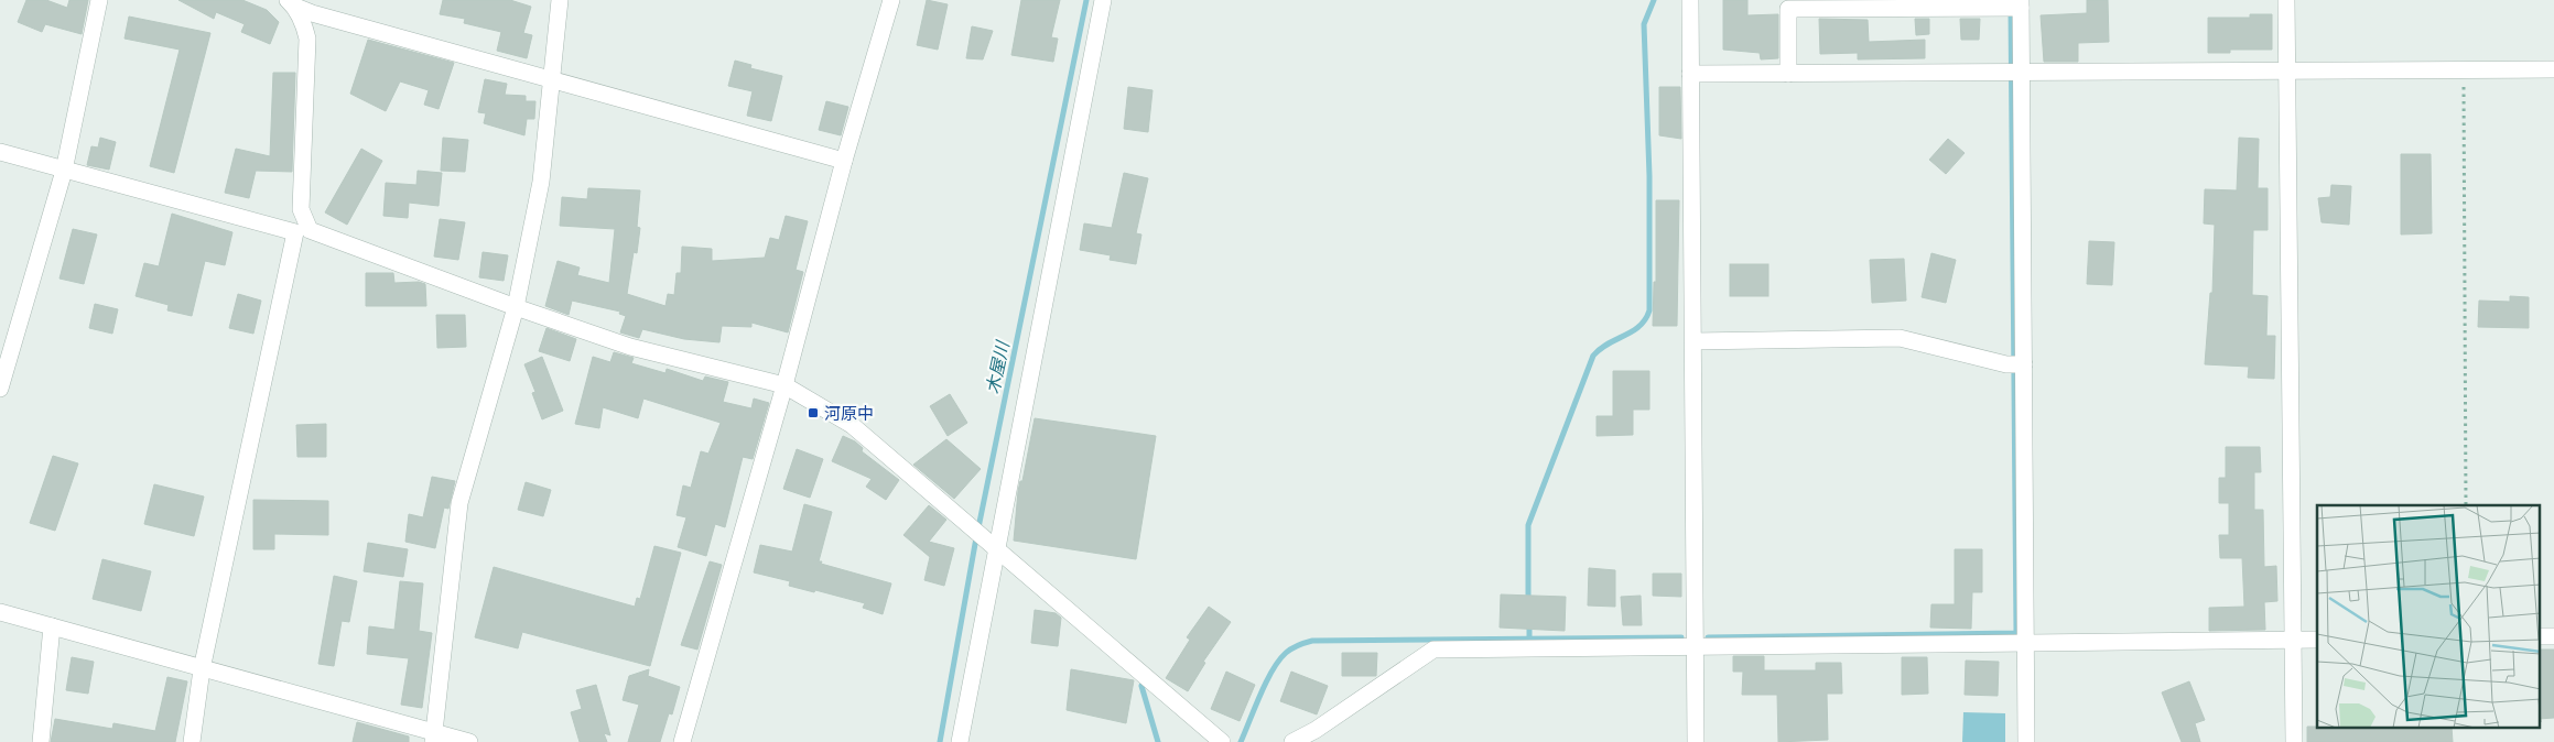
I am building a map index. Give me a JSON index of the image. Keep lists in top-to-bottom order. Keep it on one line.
{"water":["木屋川"],"places":{"transit":["河原中"]}}
